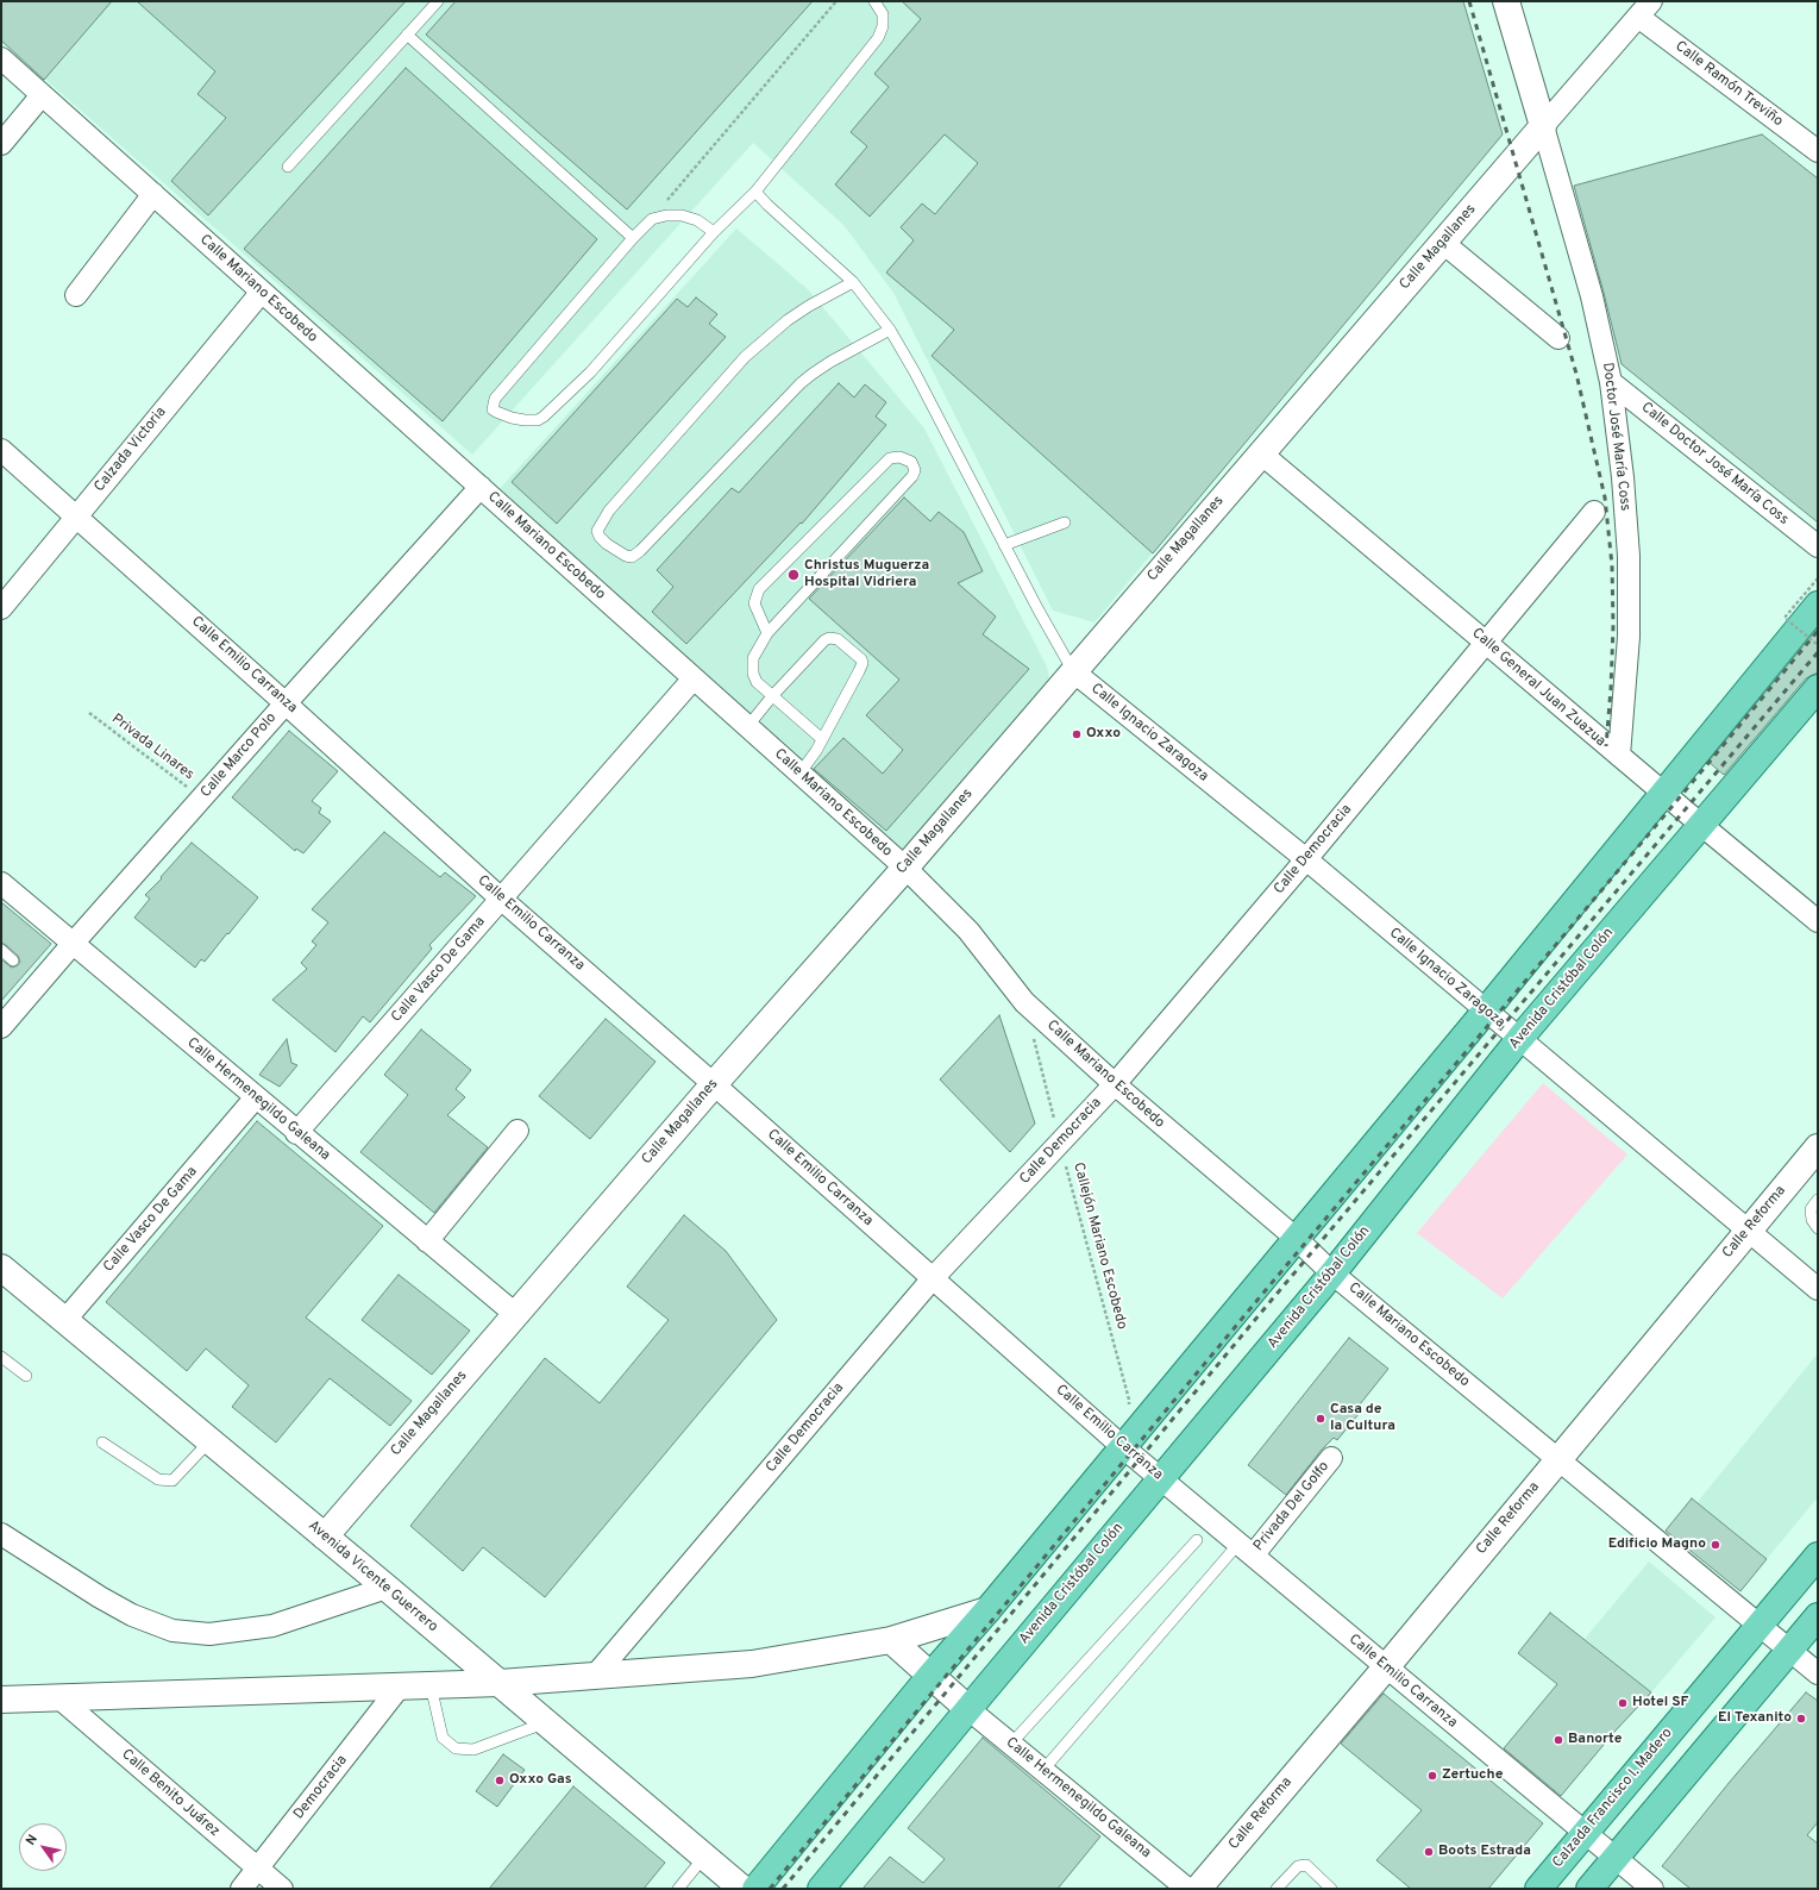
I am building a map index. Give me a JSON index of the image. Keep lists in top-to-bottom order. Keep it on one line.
{"streets":{"main road":["Avenida Cristóbal Colón","Calzada Francisco I. Madero"],"street":["Calle Ramón Treviño","Calle Magallanes","Calle Mariano Escobedo","Doctor José María Coss","Calzada Victoria","Calle Doctor José María Coss","Calle Emilio Carranza","Calle General Juan Zuazua","Calle Ignacio Zaragoza","Calle Marco Polo","Calle Democracia","Calle Vasco De Gama","Calle Hermenegildo Galeana","Calle Reforma","Privada Del Golfo","Avenida Vicente Guerrero","Democracia","Calle Benito Juárez"],"path":["Privada Linares","Callejón Mariano Escobedo"]},"crossings":[["Calle Magallanes","Calle Mariano Escobedo"],["Calle Magallanes","Doctor José María Coss"],["Calle Magallanes","Calle Emilio Carranza"],["Calle Magallanes","Calle General Juan Zuazua"],["Calle Magallanes","Calle Ignacio Zaragoza"],["Calle Magallanes","Calle Hermenegildo Galeana"],["Calle Magallanes","Avenida Vicente Guerrero"],["Calle Mariano Escobedo","Calzada Victoria"],["Calle Mariano Escobedo","Calle Marco Polo"],["Calle Mariano Escobedo","Calle Democracia"],["Calle Mariano Escobedo","Calle Vasco De Gama"],["Calle Mariano Escobedo","Avenida Cristóbal Colón"],["Calle Mariano Escobedo","Calle Reforma"],["Calle Mariano Escobedo","Calzada Francisco I. Madero"],["Doctor José María Coss","Calle Doctor José María Coss"],["Doctor José María Coss","Calle General Juan Zuazua"],["Calzada Victoria","Calle Emilio Carranza"],["Calle Emilio Carranza","Calle Marco Polo"],["Calle Emilio Carranza","Calle Democracia"],["Calle Emilio Carranza","Calle Vasco De Gama"],["Calle Emilio Carranza","Avenida Cristóbal Colón"],["Calle Emilio Carranza","Calle Reforma"],["Calle Emilio Carranza","Callejón Mariano Escobedo"],["Calle Emilio Carranza","Privada Del Golfo"],["Calle Emilio Carranza","Calzada Francisco I. Madero"],["Calle General Juan Zuazua","Calle Democracia"],["Calle General Juan Zuazua","Avenida Cristóbal Colón"],["Calle Ignacio Zaragoza","Calle Democracia"],["Calle Ignacio Zaragoza","Avenida Cristóbal Colón"],["Calle Ignacio Zaragoza","Calle Reforma"],["Privada Linares","Calle Marco Polo"],["Calle Marco Polo","Calle Hermenegildo Galeana"],["Calle Democracia","Callejón Mariano Escobedo"],["Calle Vasco De Gama","Calle Hermenegildo Galeana"],["Calle Vasco De Gama","Avenida Vicente Guerrero"],["Avenida Cristóbal Colón","Calle Hermenegildo Galeana"],["Democracia","Calle Benito Juárez"]],"places":["Christus Muguerza Hospital Vidriera","Oxxo","Casa de la Cultura","Edificio Magno","Hotel SF","El Texanito","Banorte","Zertuche","Oxxo Gas","Boots Estrada"],"north":"top left"}
